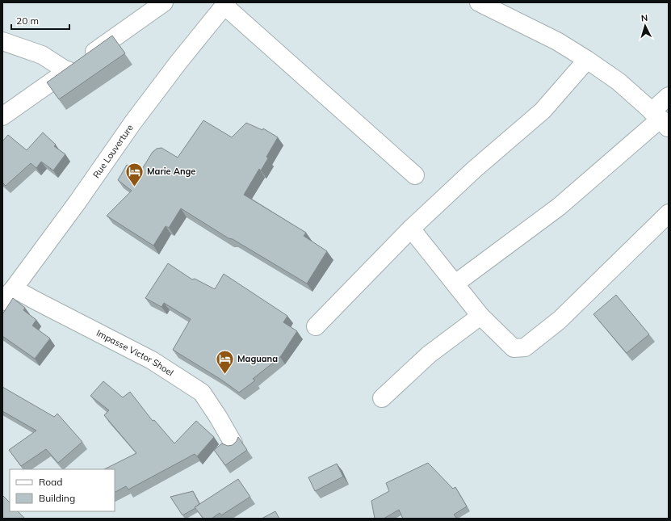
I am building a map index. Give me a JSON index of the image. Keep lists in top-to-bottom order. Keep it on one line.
{"streets":{"street":["Rue Louverture","Impasse Victor Shoel"]},"crossings":[["Rue Louverture","Impasse Victor Shoel"]],"places":{"hotel":["Marie Ange","Maguana"]},"legend":["Road","Building"],"scale_bar":"20 m","north":"top"}
